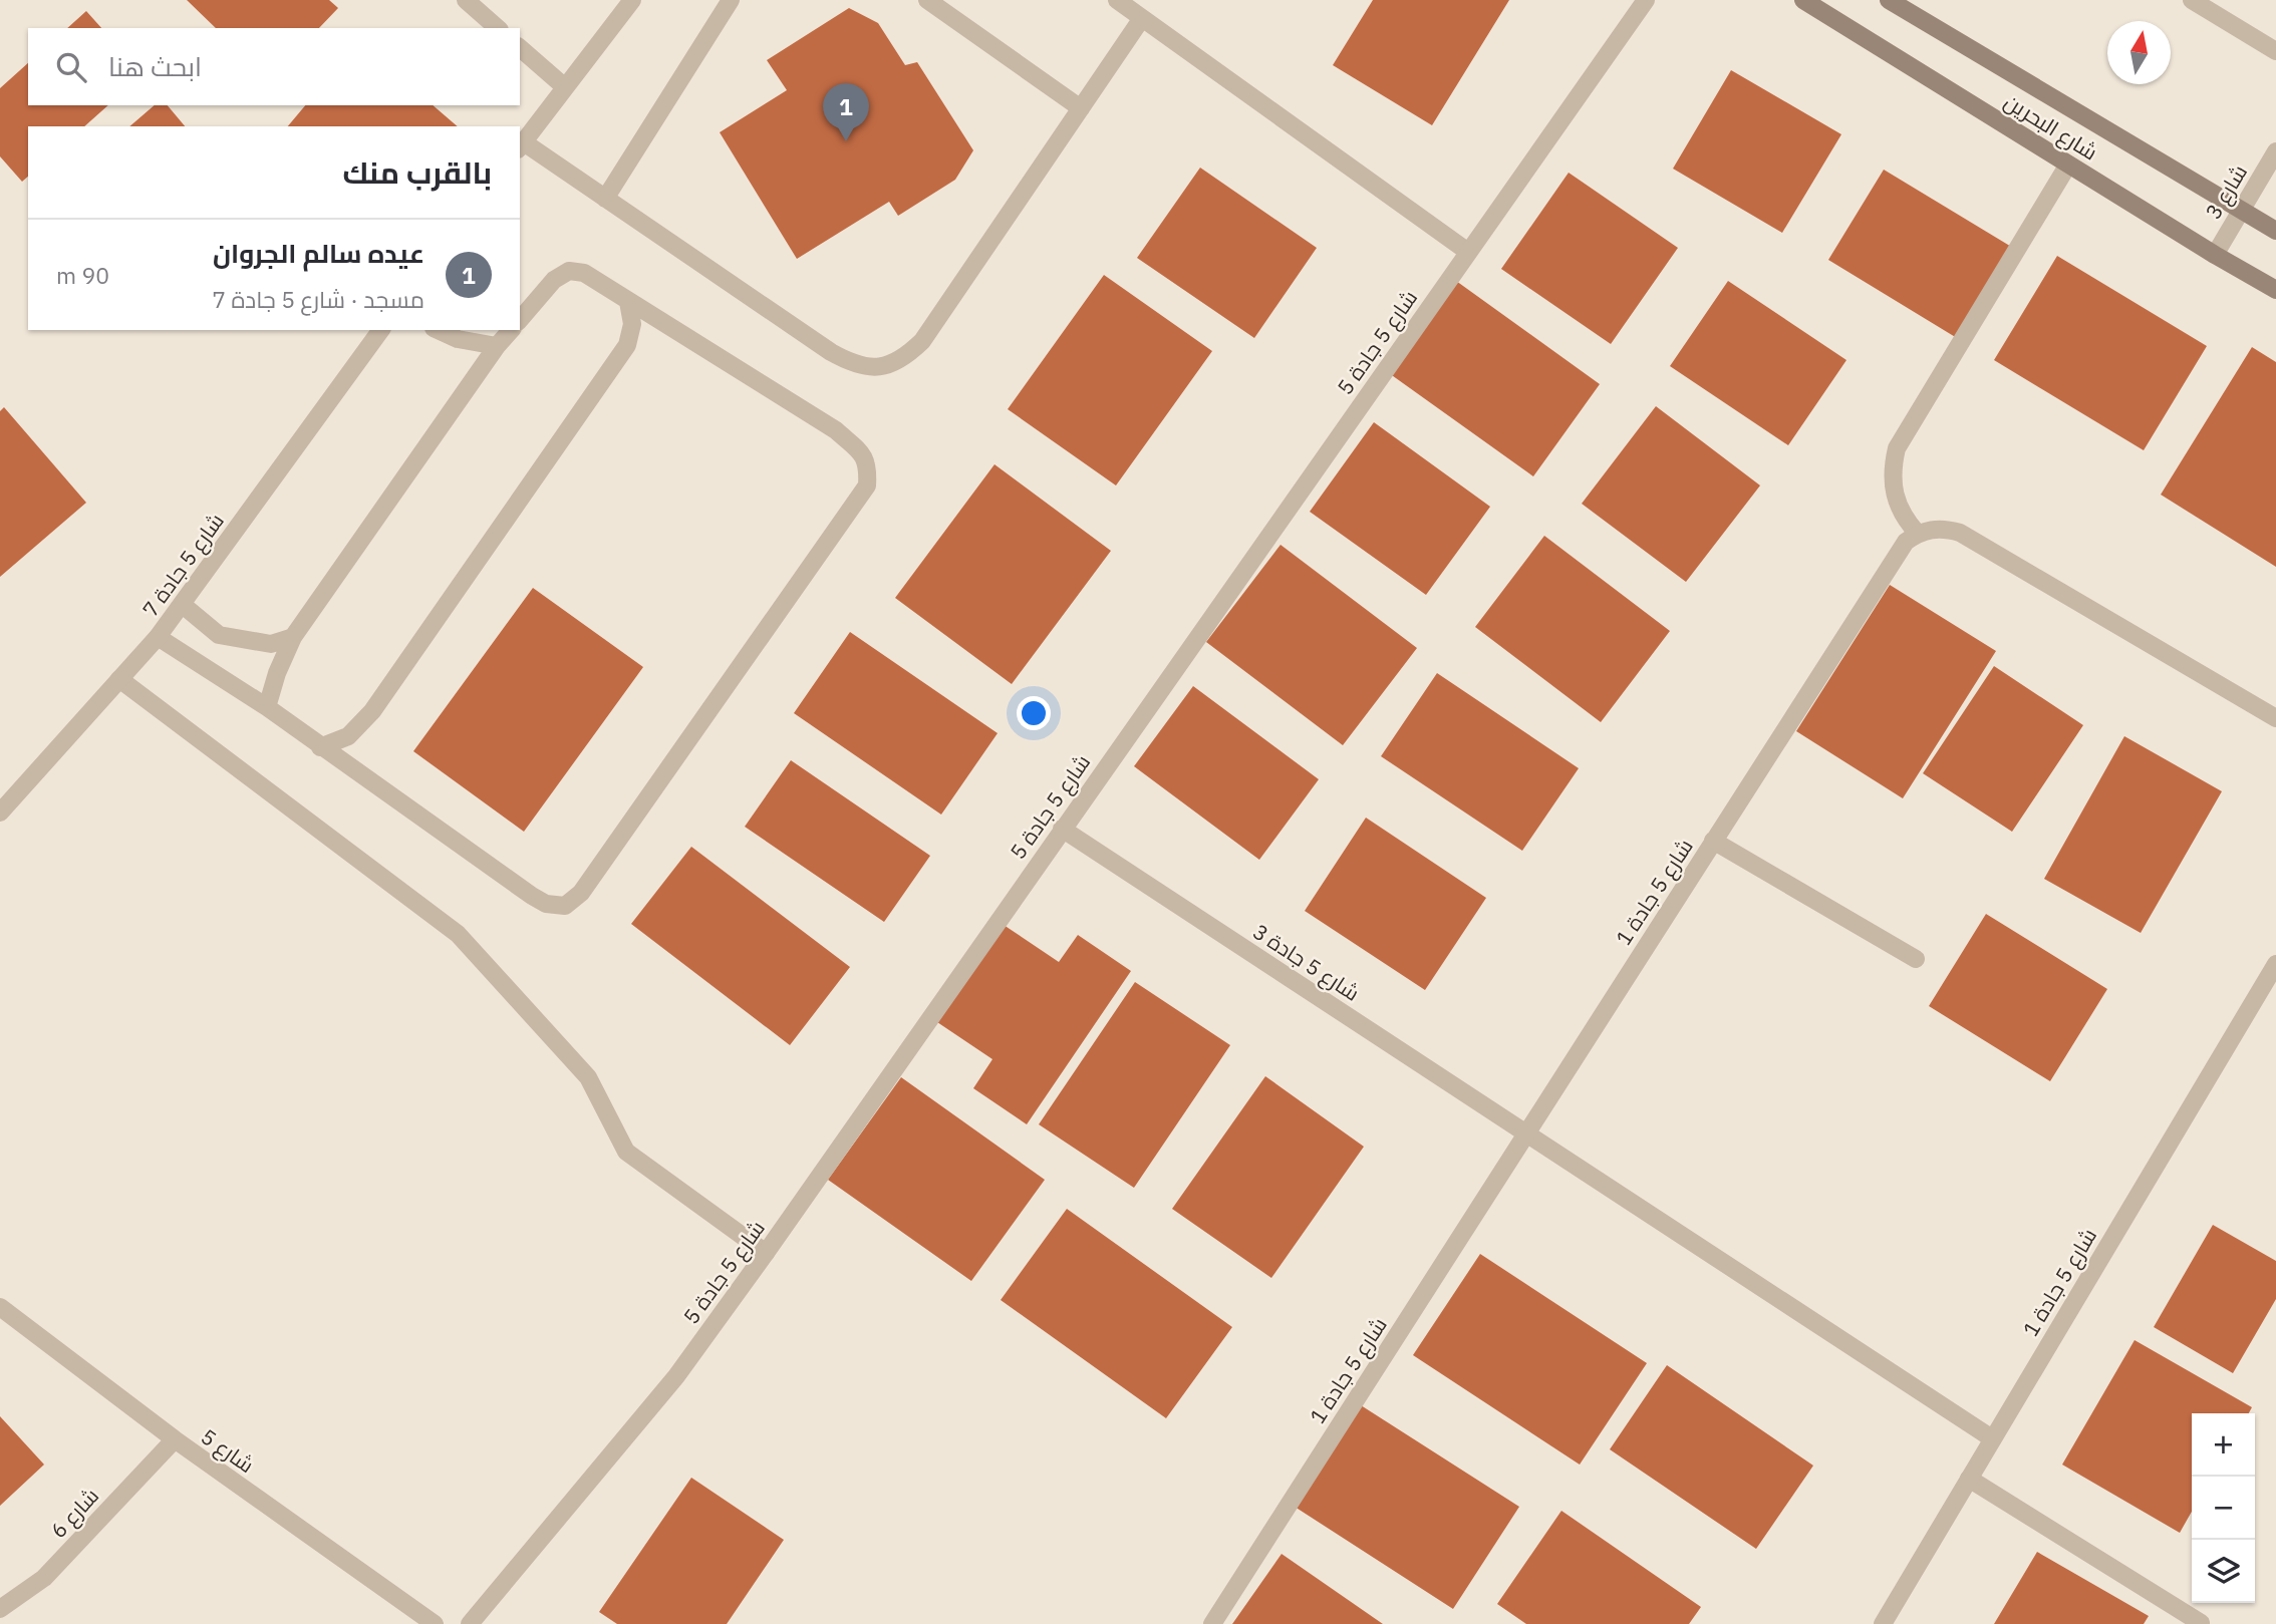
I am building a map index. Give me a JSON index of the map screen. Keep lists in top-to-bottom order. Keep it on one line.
{"streets":{"street":["شارع البحرين","شارع 3","شارع 5 جادة 5","شارع 5 جادة 7","شارع 5 جادة 1","شارع 5 جادة 3","شارع 5","شارع 6"]},"crossings":[["شارع البحرين","شارع 3"],["شارع 5 جادة 5","شارع 5 جادة 3"],["شارع 5 جادة 1","شارع 5 جادة 3"],["شارع 5","شارع 6"]],"north":"top","page":{"search":"ابحث هنا","pins":"1","heading":"بالقرب منك","list":[{"mark":"1","name":"عيده سالم الجروان","note":"مسجد · شارع 5 جادة 7","value":"90 m"}],"map_buttons":["+","−"]}}
